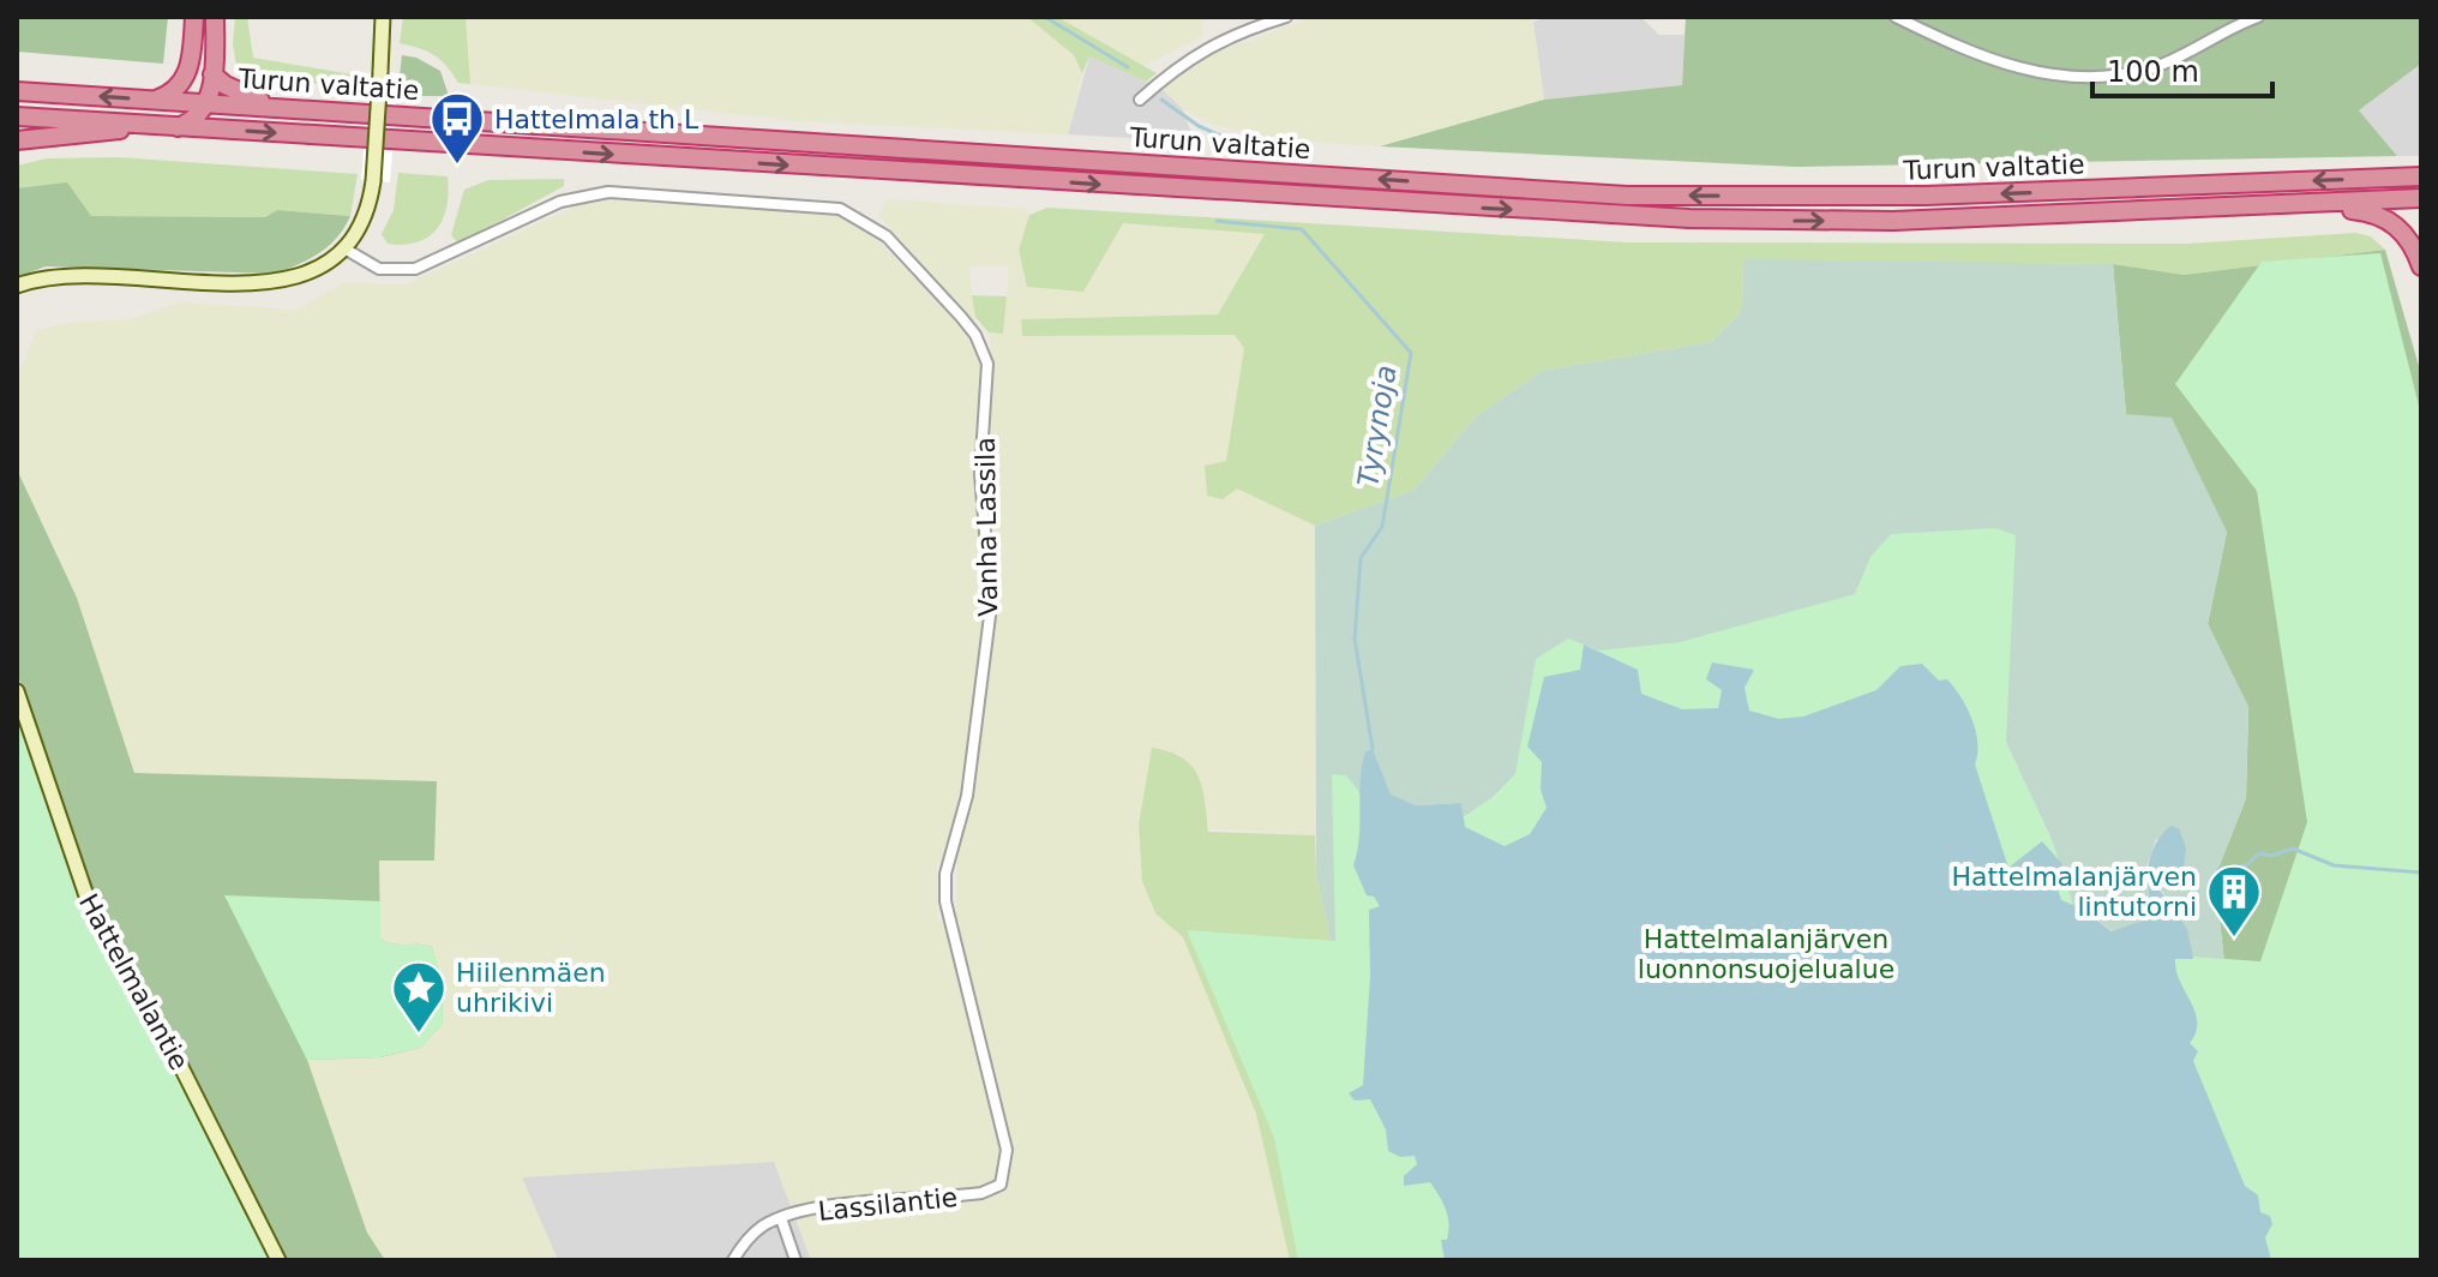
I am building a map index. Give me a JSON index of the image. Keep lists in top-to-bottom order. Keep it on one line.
{"streets":{"highway":["Turun valtatie"],"street":["Vanha Lassila","Hattelmalantie","Lassilantie"]},"crossings":[["Vanha Lassila","Lassilantie"]],"water":["Tyrynoja"],"parks":["Hattelmalanjärven luonnonsuojelualue"],"places":{"bus stop":["Hattelmala th L"],"building":["Hattelmalanjärven lintutorni"],"place":["Hiilenmäen uhrikivi"]},"scale_bar":"100 m"}
